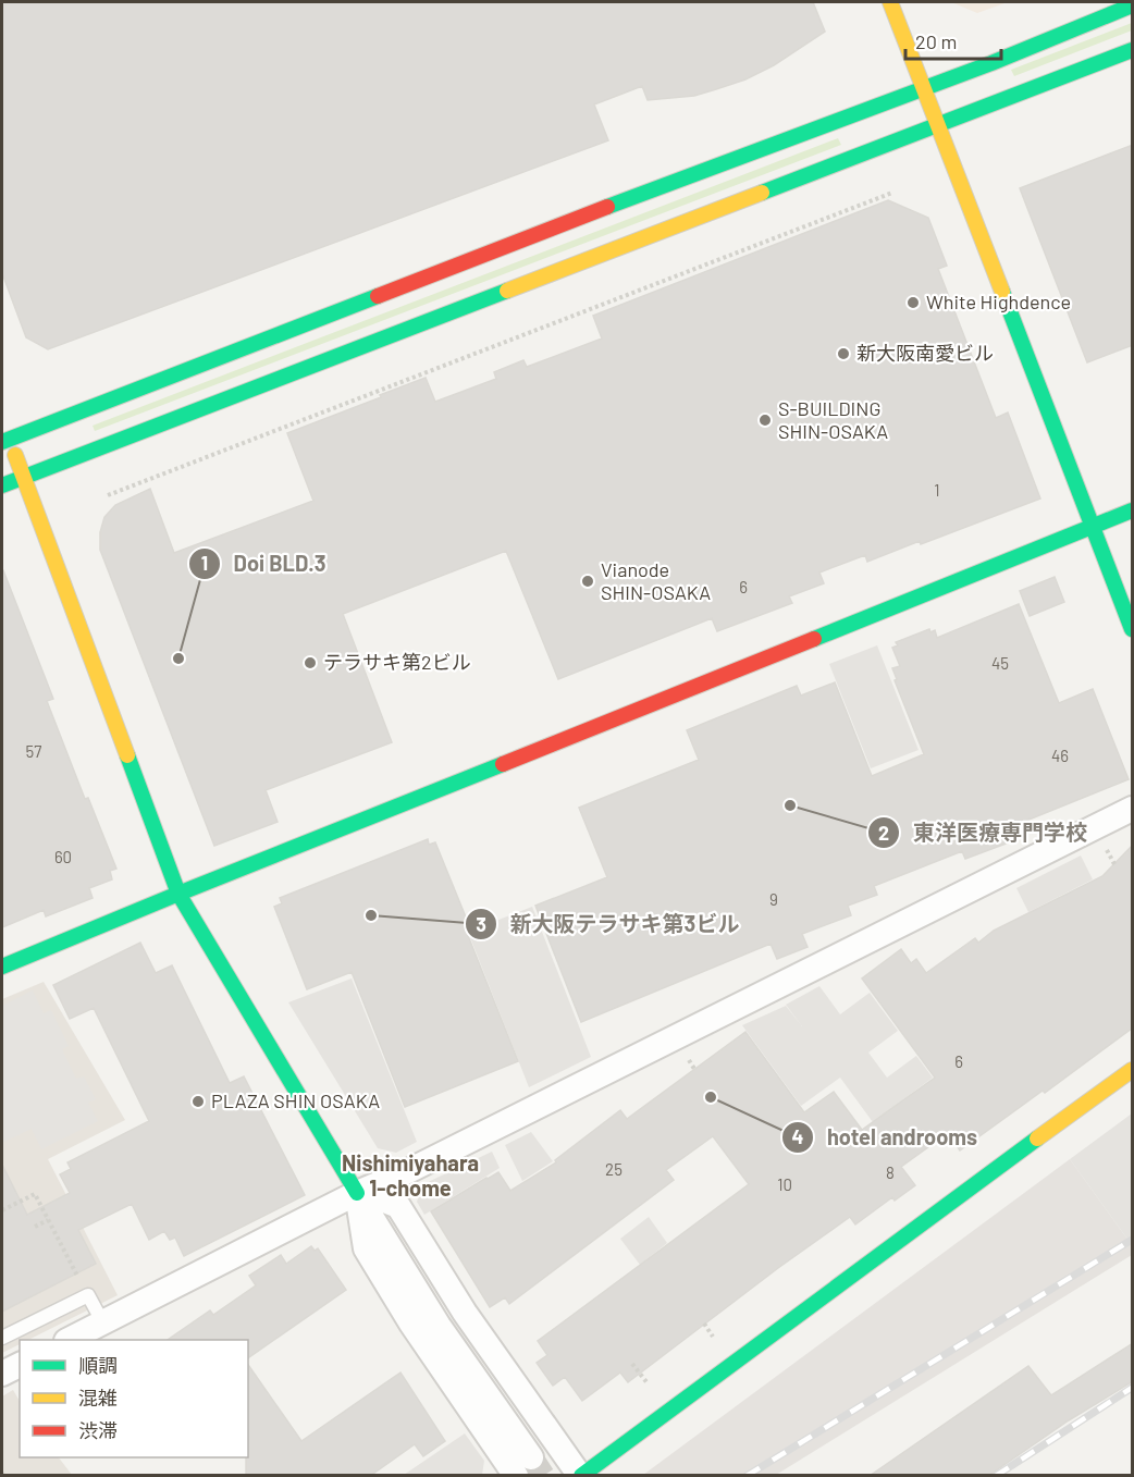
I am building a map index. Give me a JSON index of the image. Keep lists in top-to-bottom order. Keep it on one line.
{"districts":["Nishimiyahara 1-chome"],"places":["White Highdence","新大阪南愛ビル","S-BUILDING SHIN-OSAKA","Vianode SHIN-OSAKA","Doi BLD.3","テラサキ第2ビル","東洋医療専門学校","新大阪テラサキ第3ビル","hotel androoms","PLAZA SHIN OSAKA"],"house_numbers":["1","6","45","57","46","60","9","6","25","8","10"],"legend":["順調","混雑","渋滞"],"scale_bar":"20 m"}
